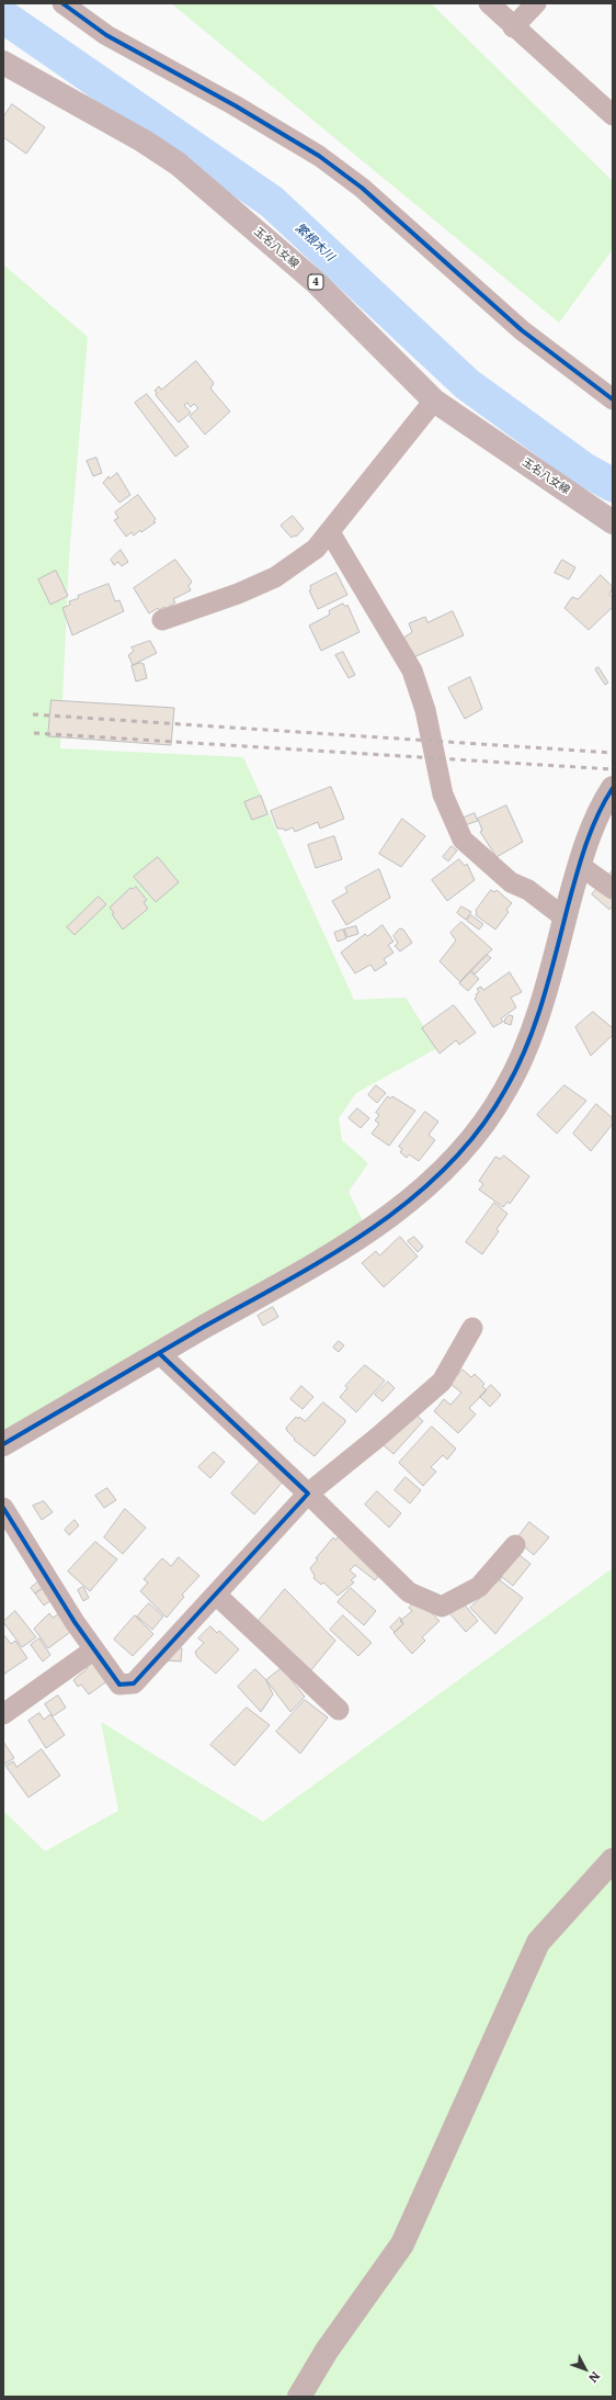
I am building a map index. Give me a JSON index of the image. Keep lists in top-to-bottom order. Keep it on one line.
{"streets":{"main road":["玉名八女線","4"]},"water":["繁根木川"],"north":"bottom right"}
